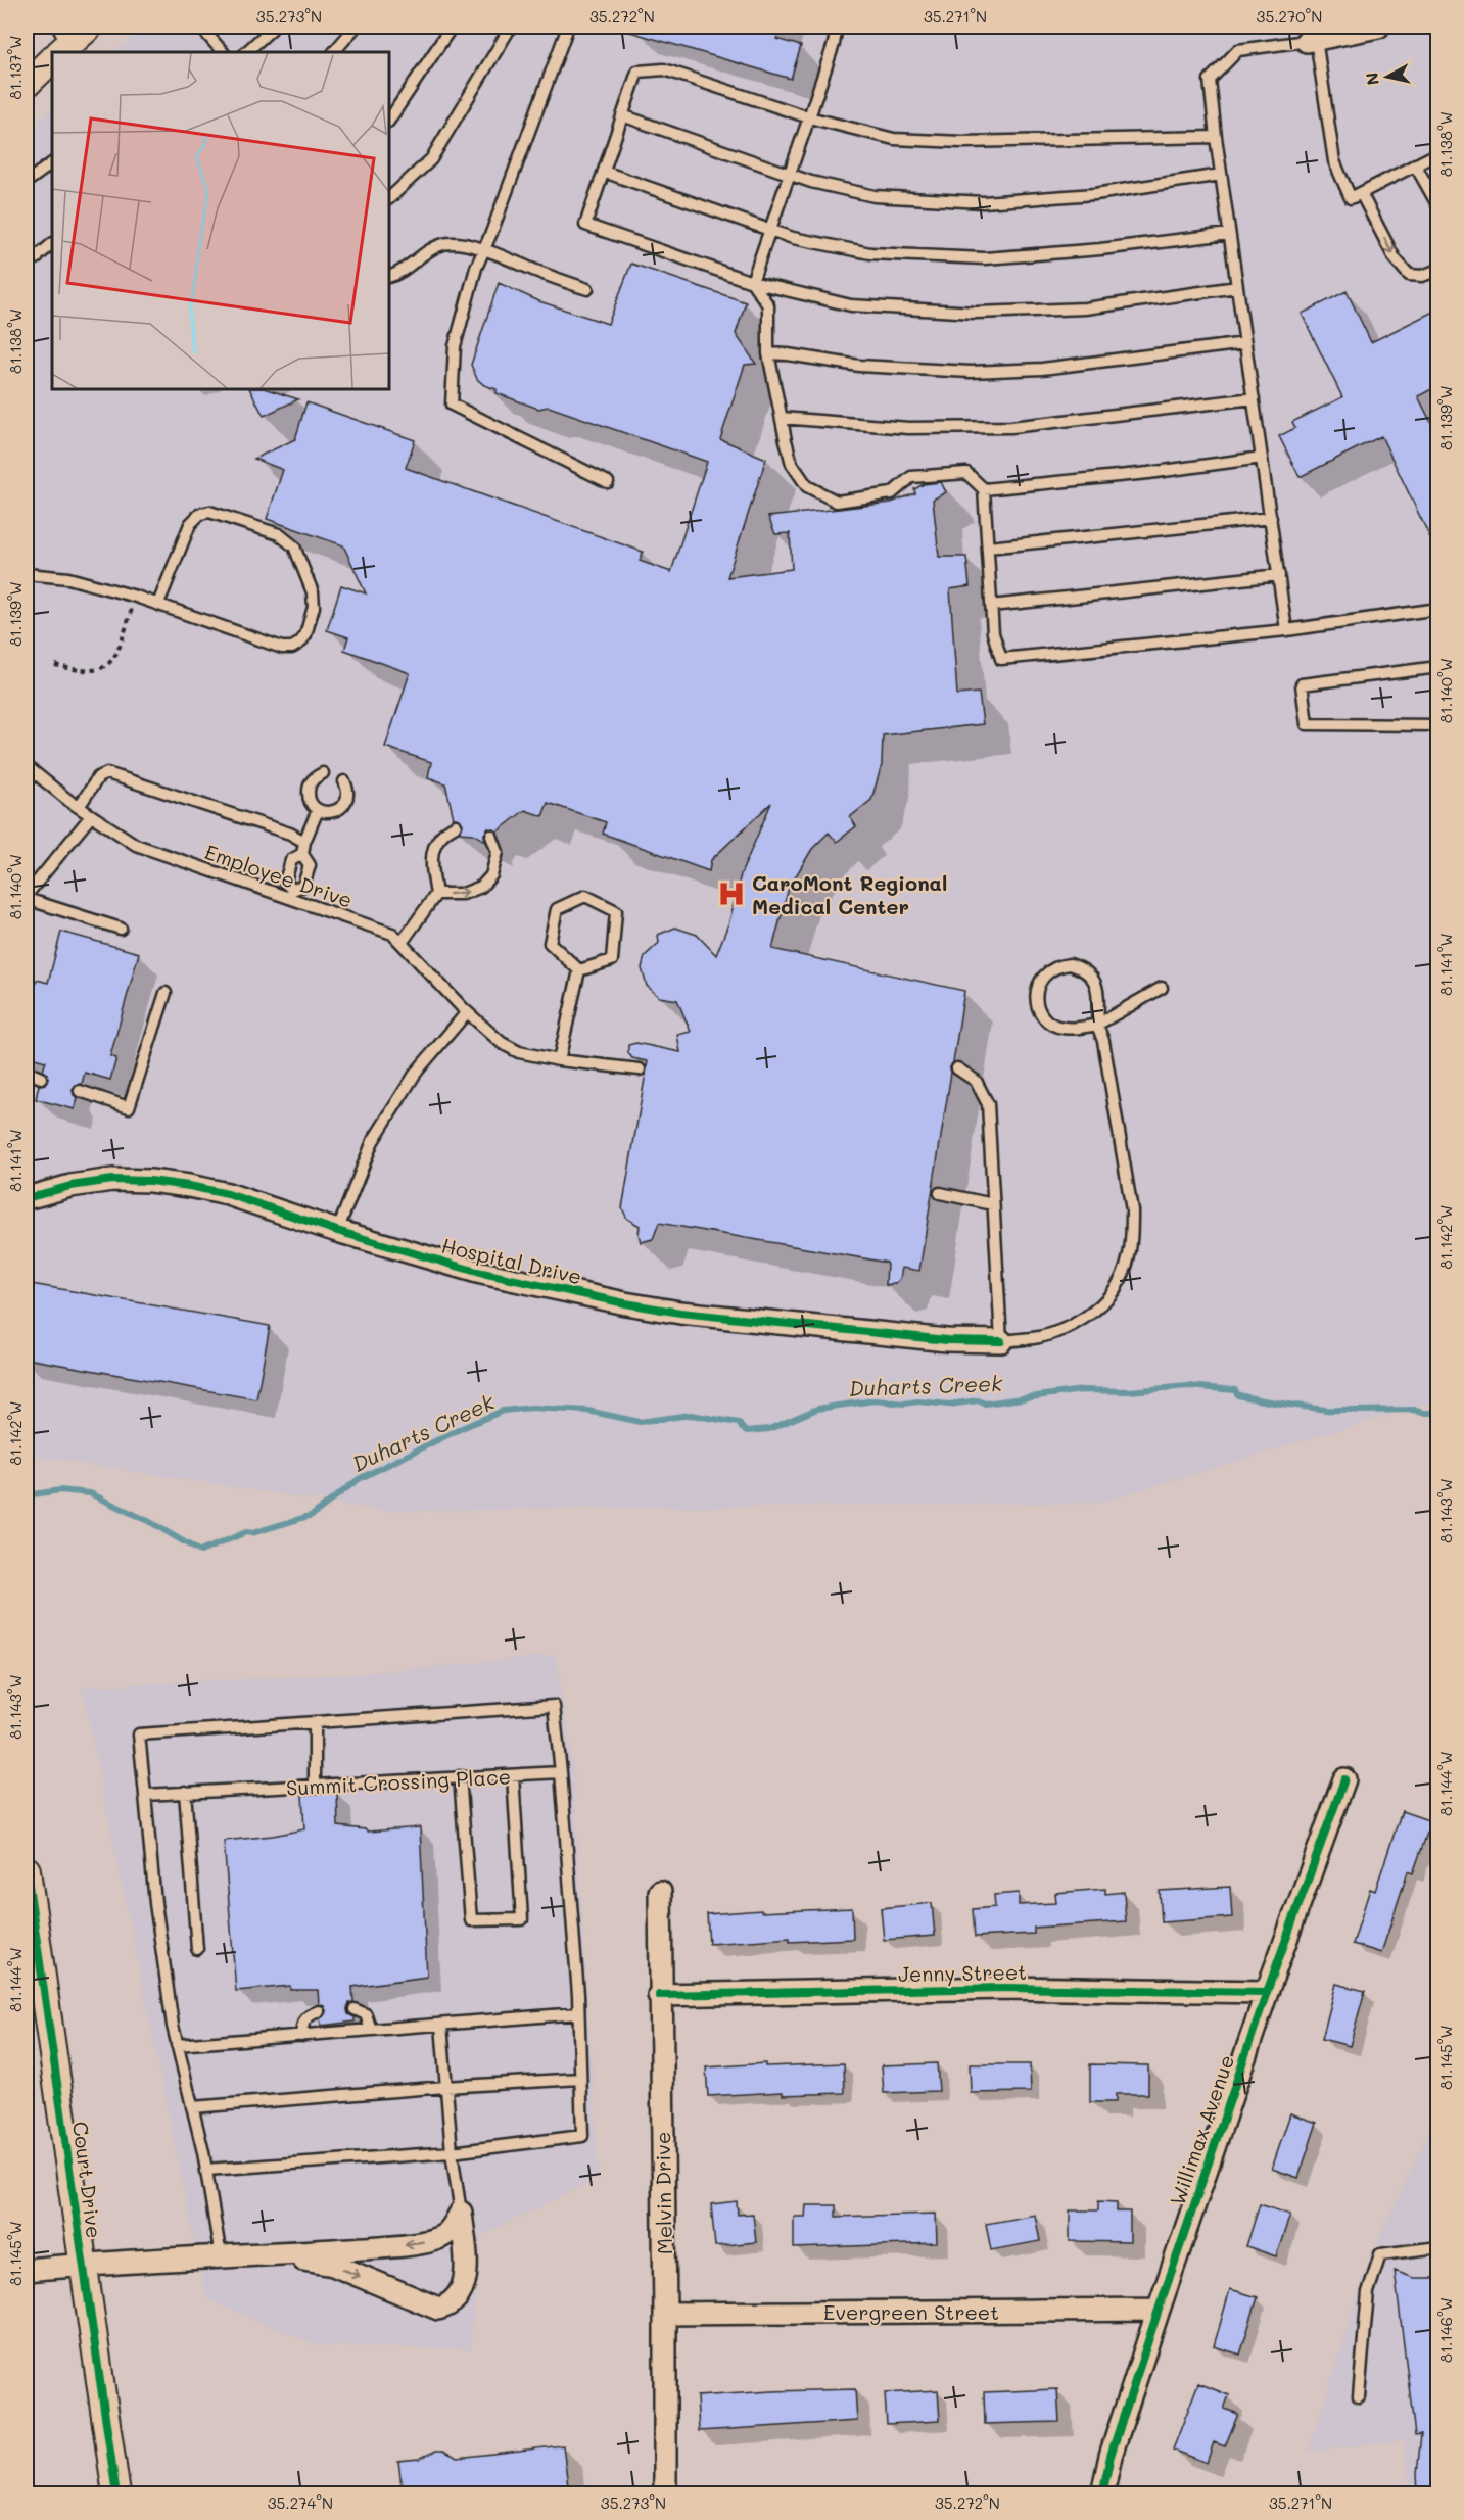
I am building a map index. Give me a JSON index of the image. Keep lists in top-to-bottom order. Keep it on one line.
{"streets":{"street":["Hospital Drive","Jenny Street","Willimax Avenue","Court Drive","Melvin Drive","Evergreen Street"],"lane":["Employee Drive","Summit Crossing Place"]},"crossings":[["Jenny Street","Willimax Avenue"],["Jenny Street","Melvin Drive"],["Willimax Avenue","Evergreen Street"],["Melvin Drive","Evergreen Street"]],"water":["Duharts Creek"],"places":{"hospital":["CaroMont Regional Medical Center"]},"north":"left","coordinates":["35.273°N","35.272°N","35.271°N","35.270°N","81.137°W","81.138°W","81.139°W","81.140°W","81.141°W","81.142°W","81.143°W","81.144°W","81.145°W","81.146°W","35.274°N"]}
